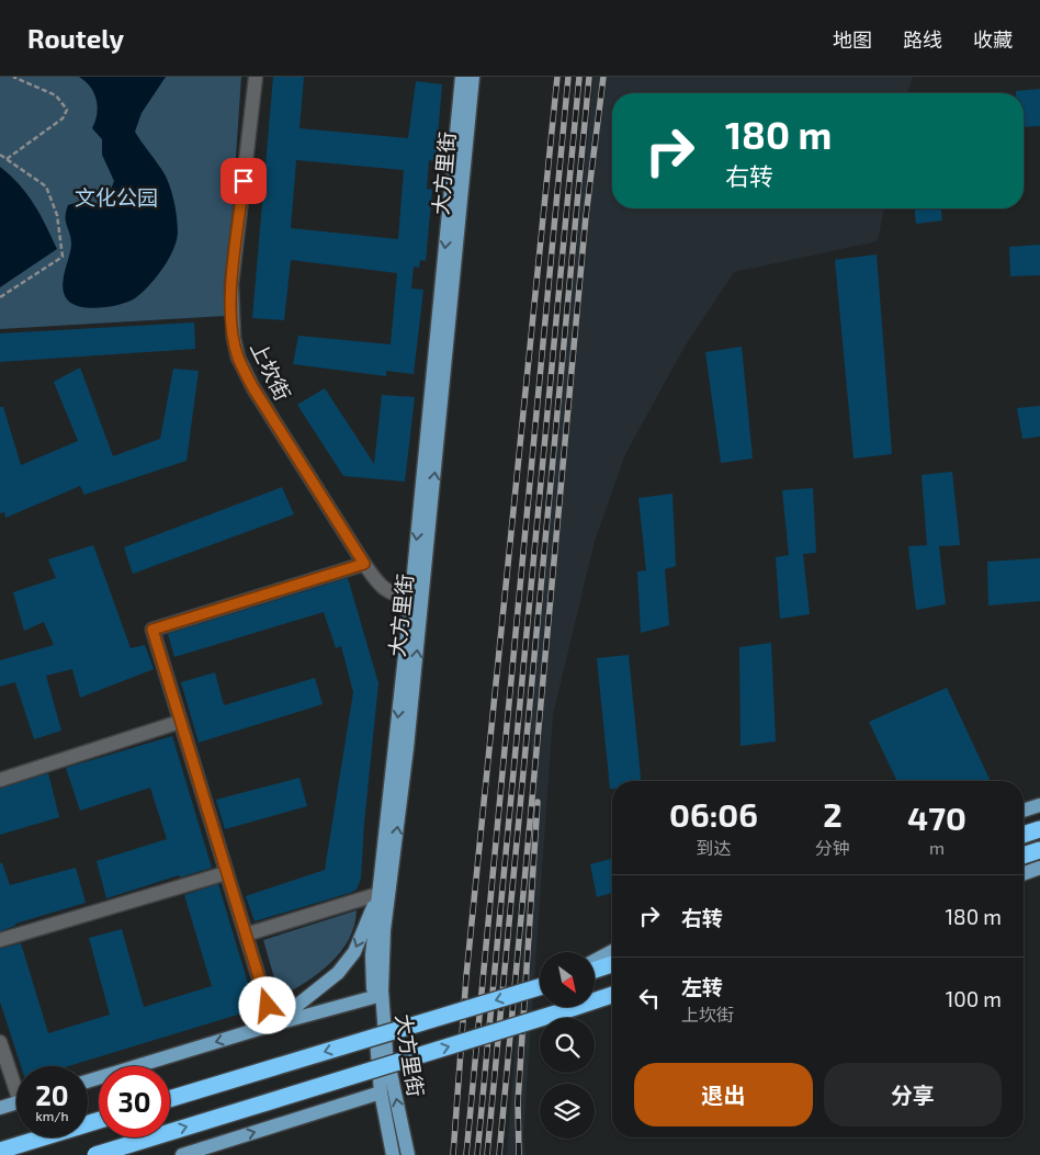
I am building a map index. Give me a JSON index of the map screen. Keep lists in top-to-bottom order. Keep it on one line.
{"streets":{"main road":["大方里街"],"street":["上坎街"]},"crossings":[["大方里街","上坎街"]],"parks":["文化公园"],"north":"bottom right","page":{"header":"Routely","nav":["地图","路线","收藏"],"turn":["180 m","右转"],"eta":["06:06","到达","2","分钟","470","m"],"list":[{"name":"右转","value":"180 m"},{"name":"左转","note":"上坎街","value":"100 m"}],"buttons":["退出","分享"],"speed":"20 km/h","limit":"30"}}
